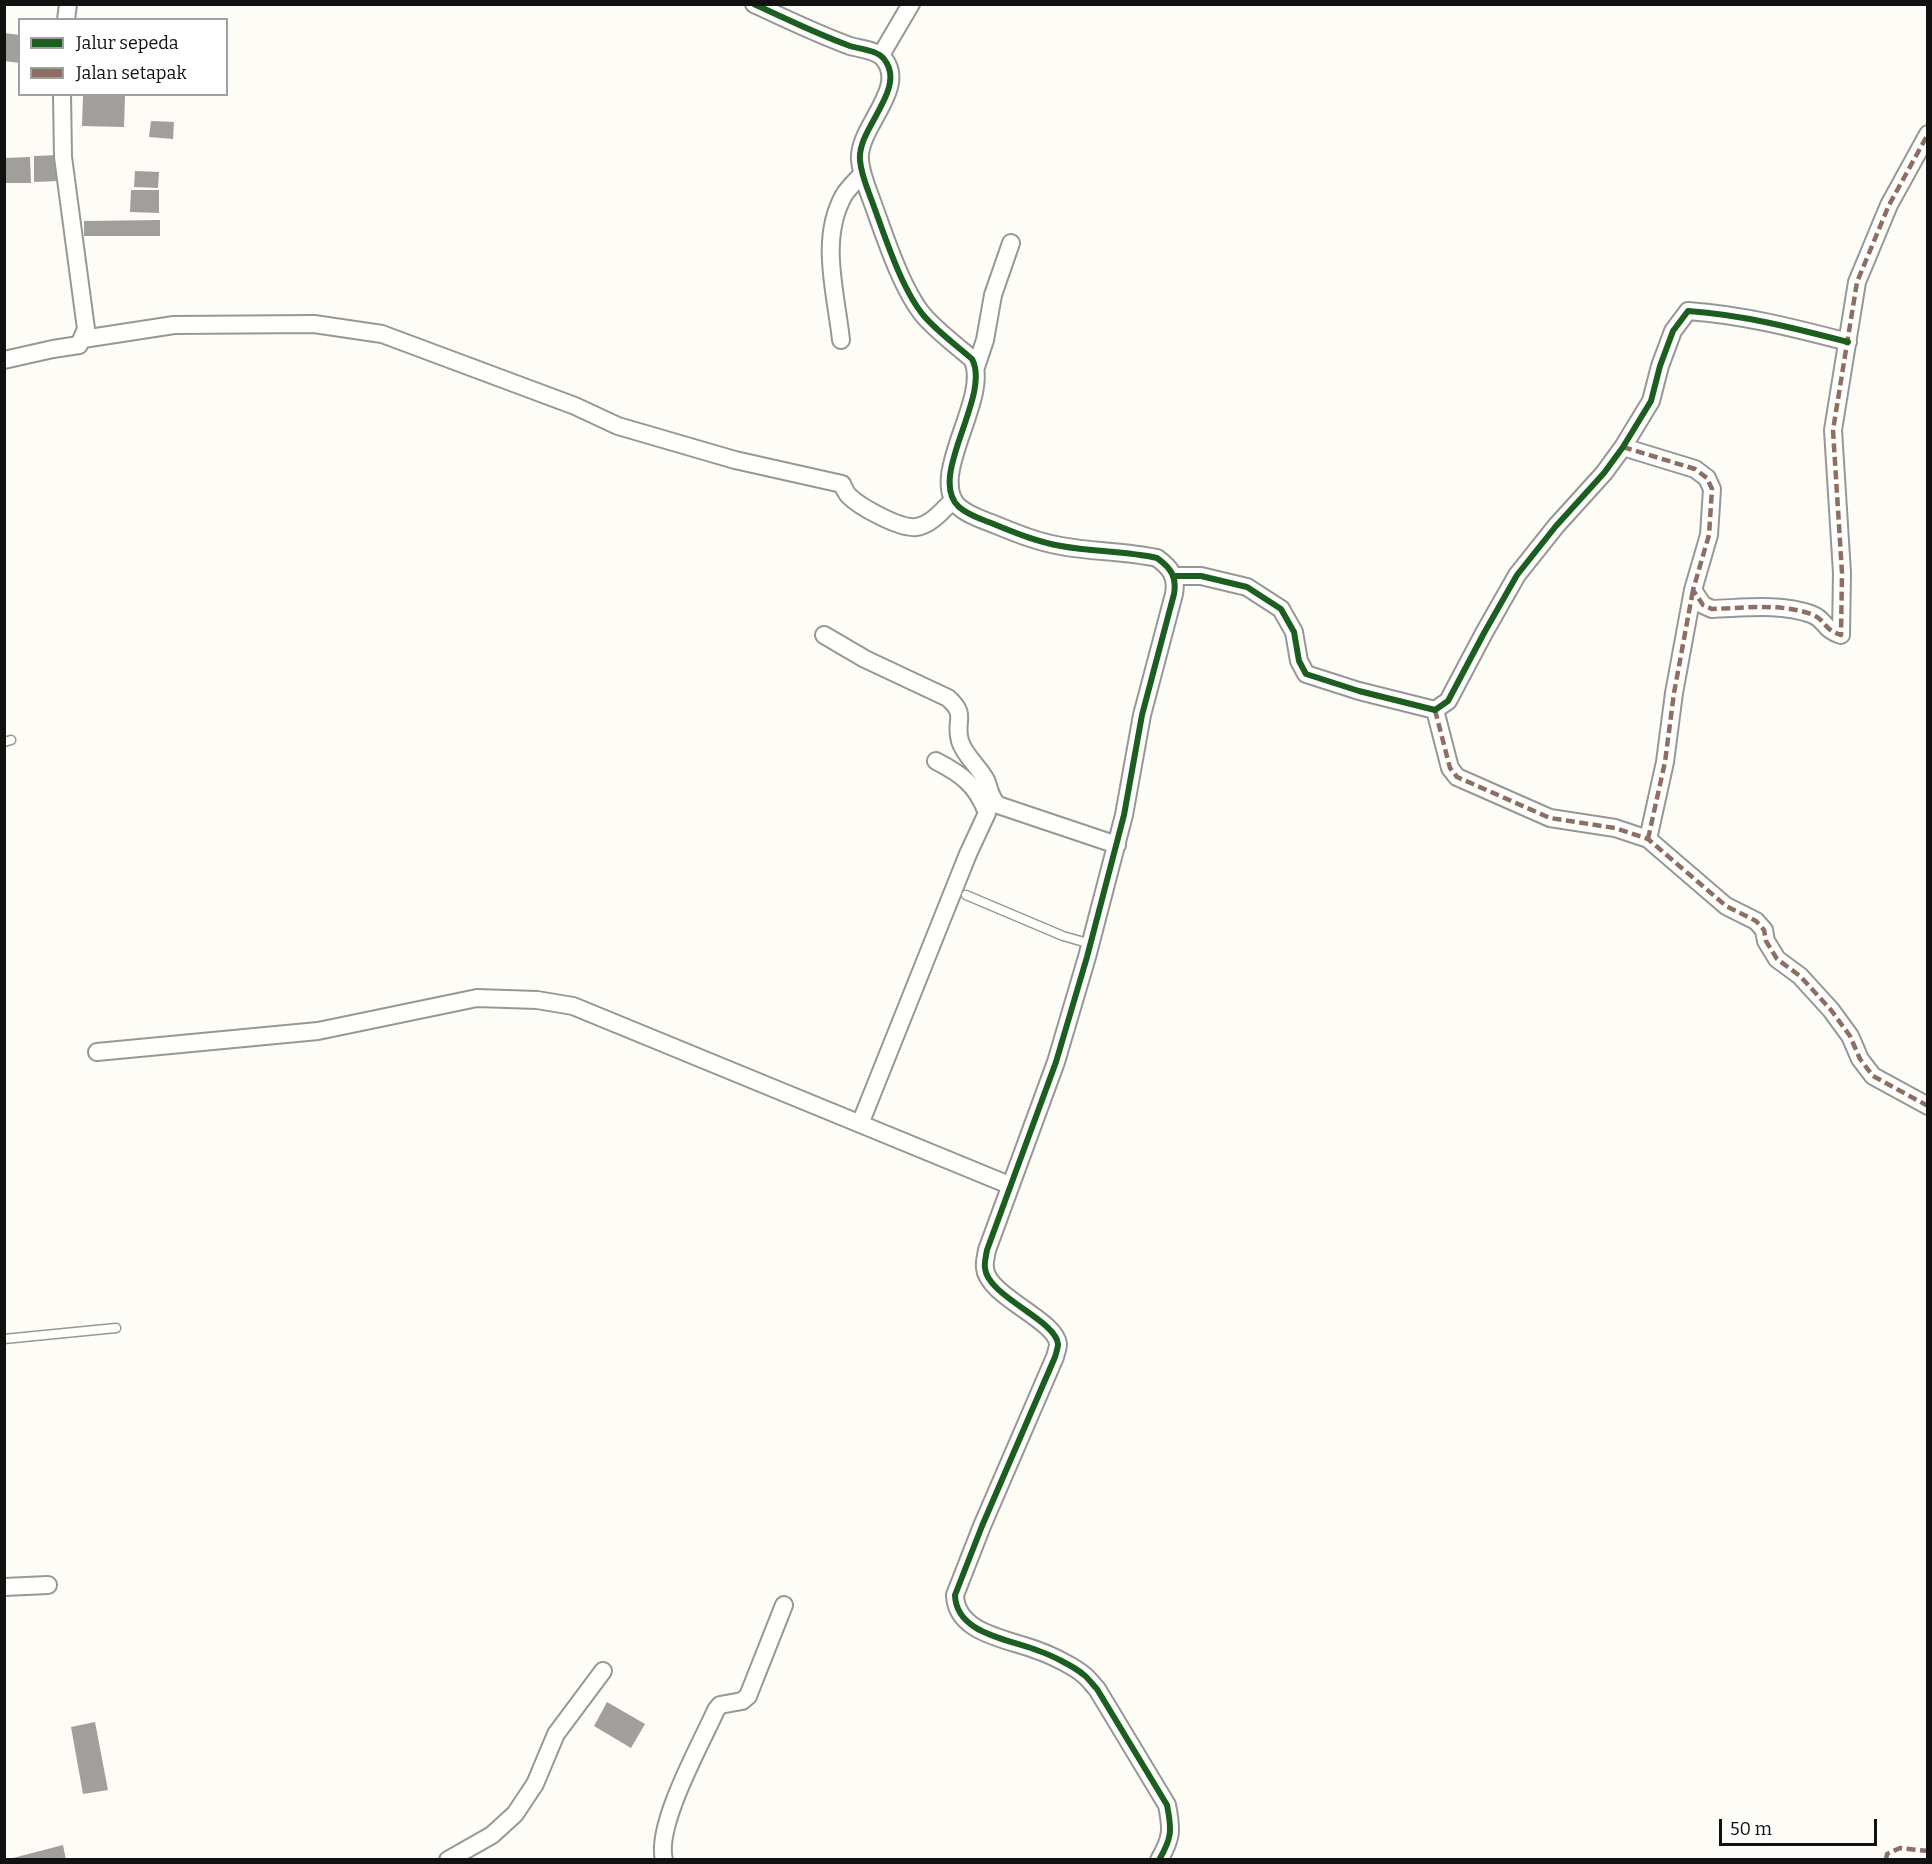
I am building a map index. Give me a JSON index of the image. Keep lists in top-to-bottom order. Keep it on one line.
{"legend":["Jalur sepeda","Jalan setapak"],"scale_bar":"50 m"}
